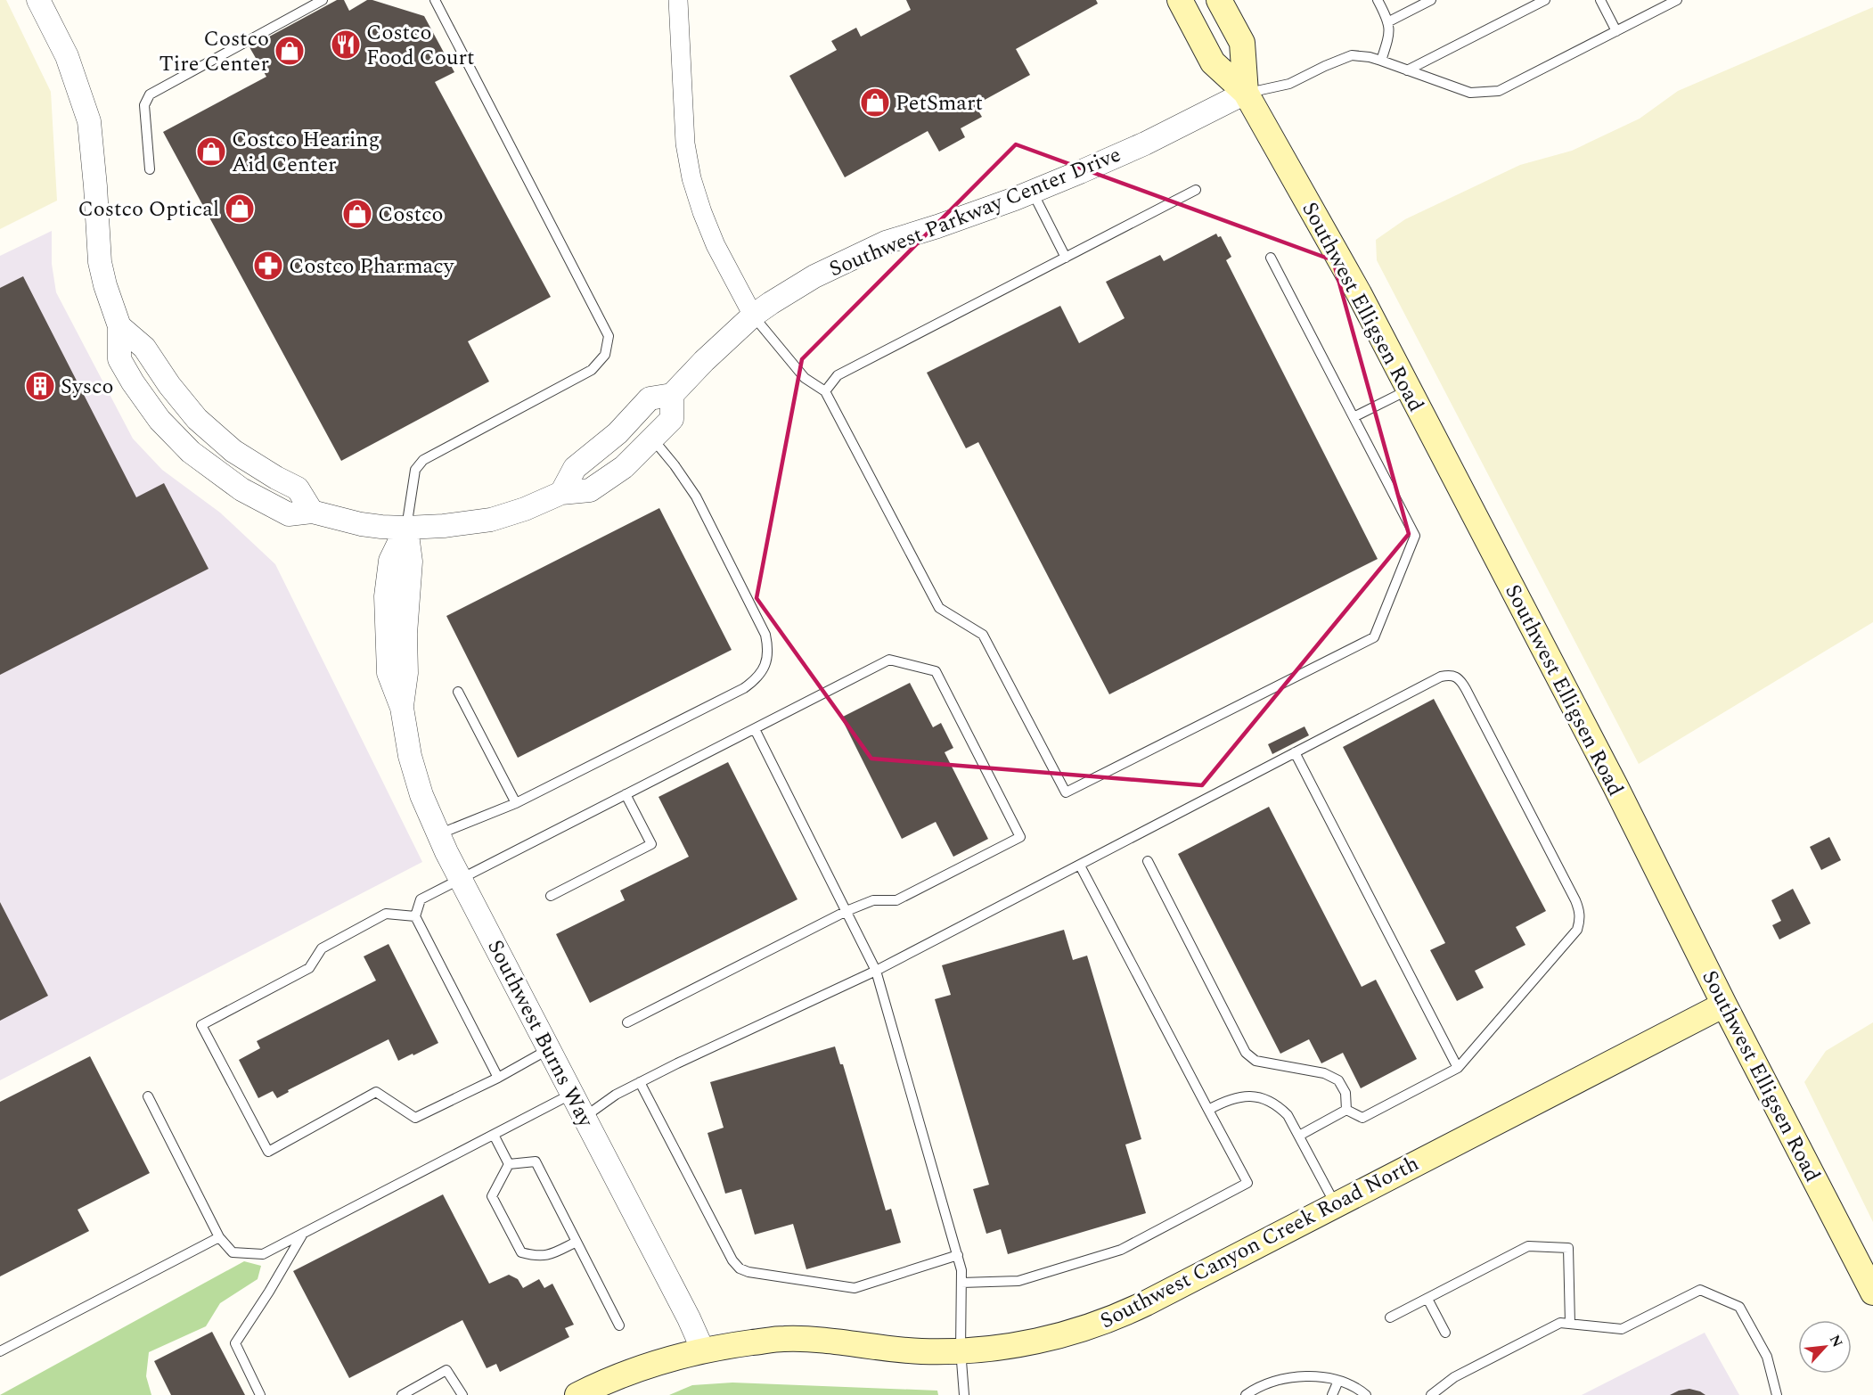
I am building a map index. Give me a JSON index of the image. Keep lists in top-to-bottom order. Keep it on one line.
{"streets":{"main road":["Southwest Elligsen Road","Southwest Canyon Creek Road North"],"street":["Southwest Parkway Center Drive","Southwest Burns Way"]},"crossings":[["Southwest Parkway Center Drive","Southwest Elligsen Road"],["Southwest Elligsen Road","Southwest Canyon Creek Road North"],["Southwest Burns Way","Southwest Canyon Creek Road North"]],"places":{"restaurant":["Costco Food Court"],"shop":["Costco Tire Center","PetSmart","Costco Hearing Aid Center","Costco Optical","Costco"],"pharmacy":["Costco Pharmacy"],"building":["Sysco"]},"north":"top right"}
